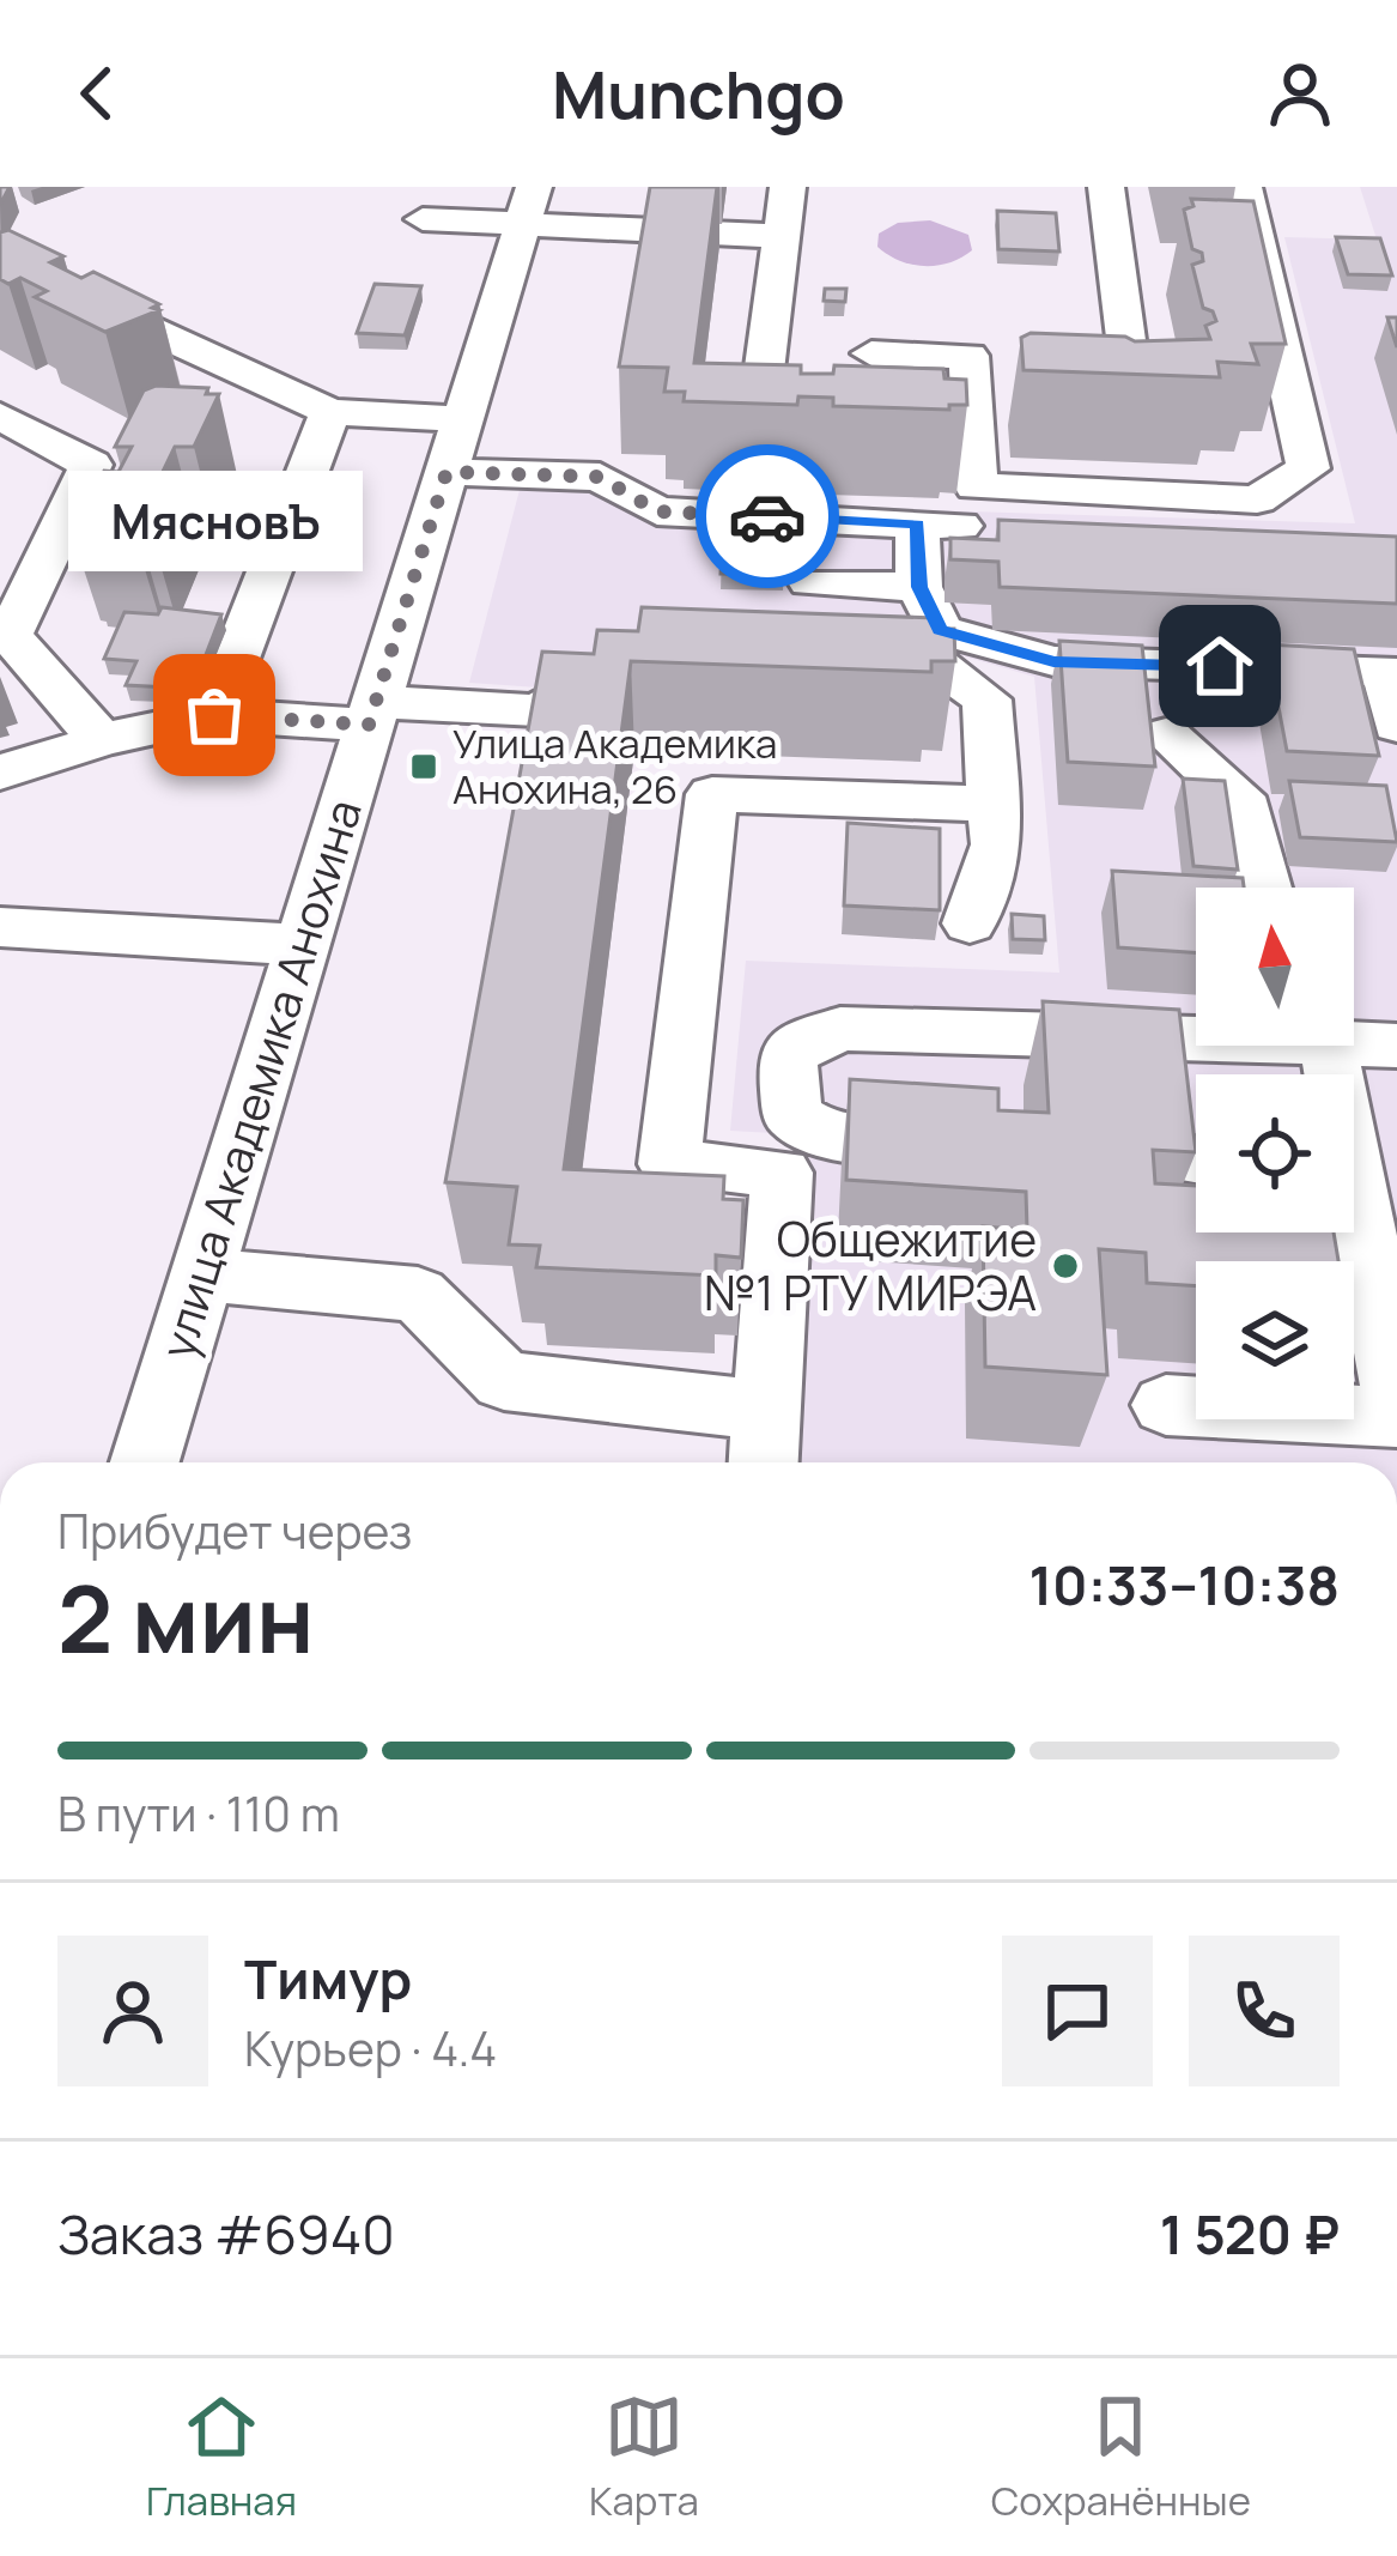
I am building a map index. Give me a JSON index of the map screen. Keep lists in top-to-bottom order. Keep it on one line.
{"streets":{"street":["улица Академика Анохина"]},"places":{"other":["МясновЪ","Общежитие №1 РТУ МИРЭА"],"transit":["Улица Академика Анохина, 26"]},"north":"top","page":{"header":"Munchgo","bubble":"МясновЪ","heading":["2 мин","Прибудет через","10:33–10:38"],"panel":["Тимур","Курьер · 4.4","Заказ #6940","1 520 ₽"],"bar":"В пути · 110 m","tabs":["Главная","Карта","Сохранённые"]}}
